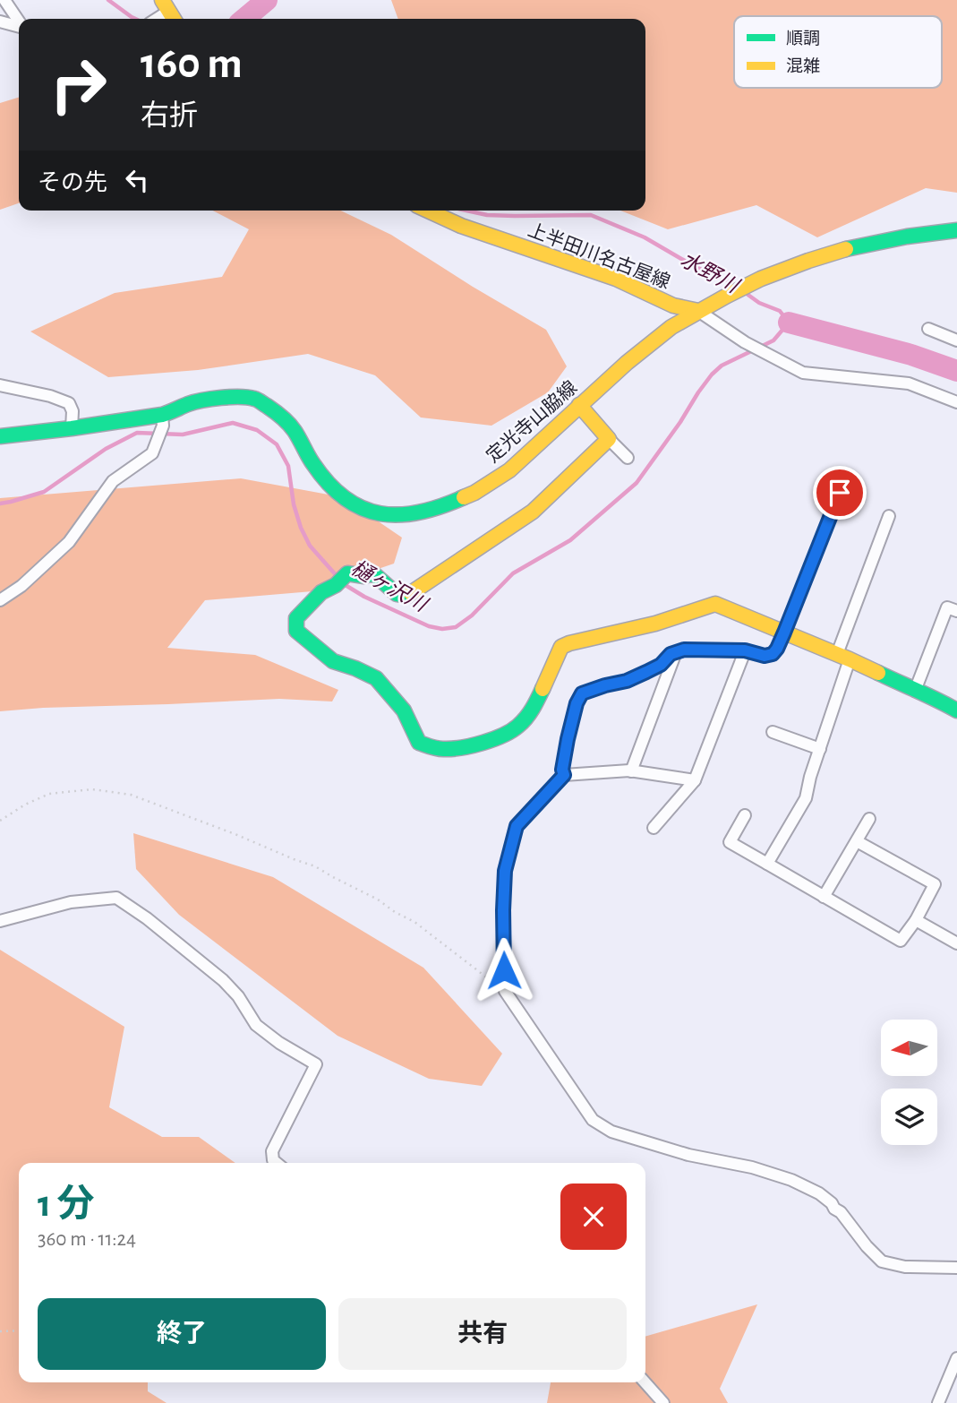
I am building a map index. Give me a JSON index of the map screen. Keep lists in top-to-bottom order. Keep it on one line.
{"streets":{"main road":["上半田川名古屋線","定光寺山脇線"]},"crossings":[["上半田川名古屋線","定光寺山脇線"]],"water":["水野川","樋ヶ沢川"],"legend":["順調","混雑"],"north":"left","page":{"turn":["160 m","右折"],"then":"その先","heading":["1 分","360 m · 11:24"],"buttons":["終了","共有"]}}
